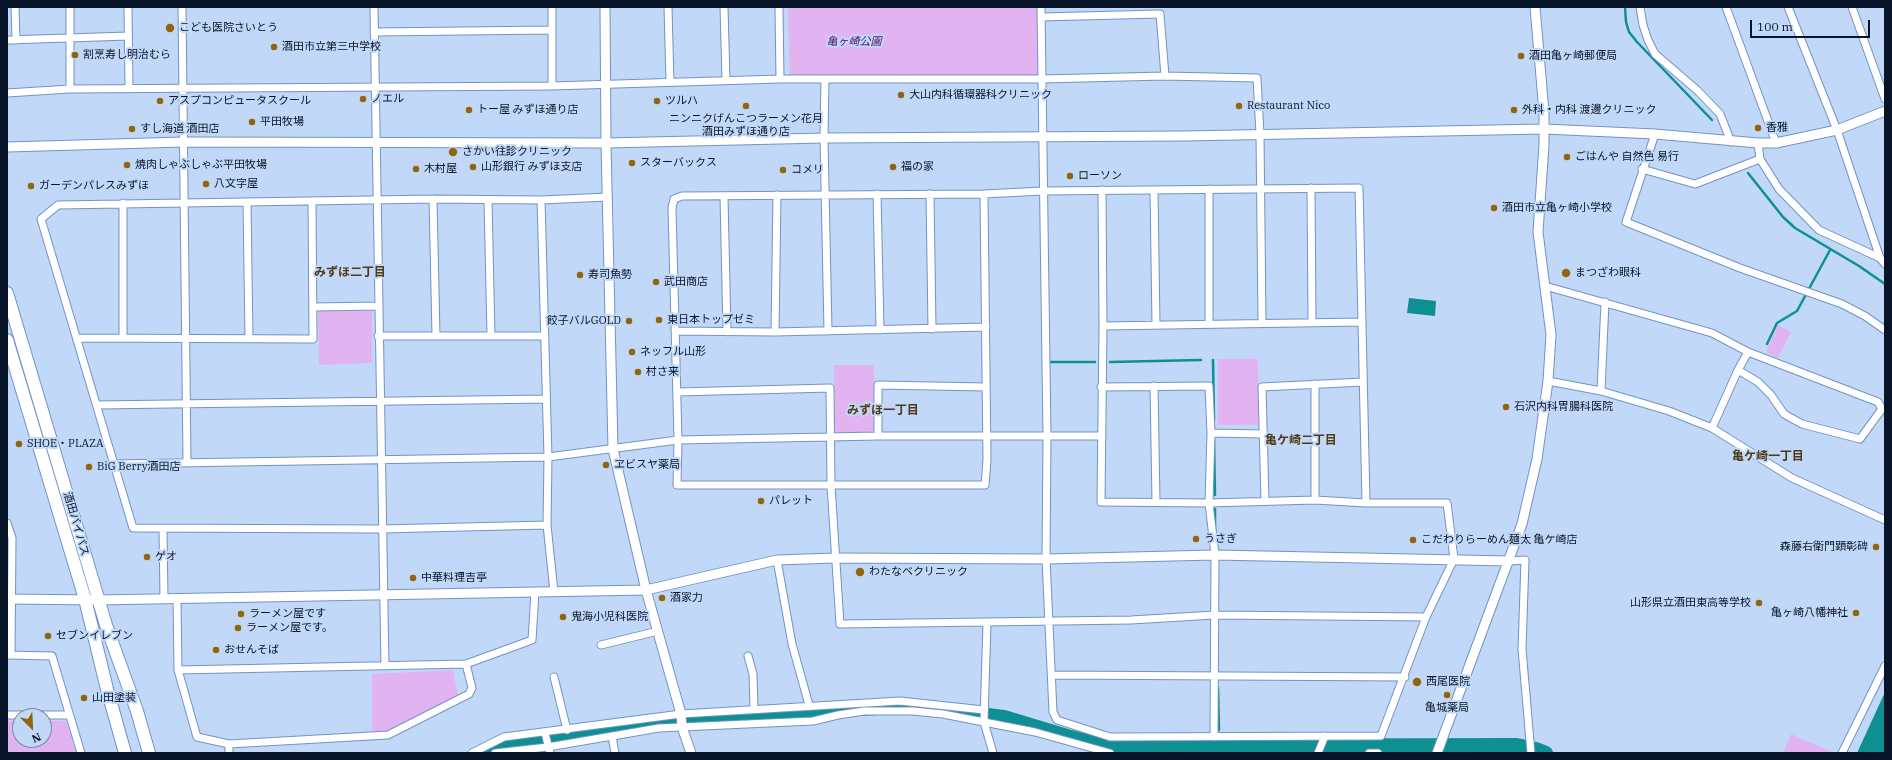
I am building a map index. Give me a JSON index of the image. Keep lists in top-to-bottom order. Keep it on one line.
{"streets":{"highway":["酒田バイパス"]},"districts":["みずほ二丁目","みずほ一丁目","亀ケ崎二丁目","亀ケ崎一丁目"],"parks":["亀ヶ崎公園"],"places":["こども医院さいとう","酒田市立第三中学校","割烹寿し明治むら","酒田亀ヶ崎郵便局","大山内科循環器科クリニック","ノエル","アスプコンピュータスクール","ツルハ","ニンニクげんこつラーメン花月 酒田みずほ通り店","Restaurant Nico","トー屋 みずほ通り店","外科・内科 渡邊クリニック","平田牧場","香雅","すし海道 酒田店","さかい往診クリニック","ごはんや 自然色 易行","スターバックス","焼肉しゃぶしゃぶ平田牧場","山形銀行 みずほ支店","福の家","木村屋","コメリ","ローソン","八文字屋","ガーデンパレスみずほ","酒田市立亀ヶ崎小学校","まつざわ眼科","寿司魚勢","武田商店","東日本トップゼミ","餃子バルGOLD","ネッフル山形","村さ来","石沢内科胃腸科医院","SHOE・PLAZA","ヱビスヤ薬局","BiG Berry酒田店","パレット","うさぎ","こだわりらーめん麺太 亀ケ崎店","森藤右衛門顕彰碑","ゲオ","わたなべクリニック","中華料理吉亭","酒家力","山形県立酒田東高等学校","亀ヶ崎八幡神社","ラーメン屋です","鬼海小児科医院","ラーメン屋です。","セブンイレブン","おせんそば","西尾医院","亀城薬局","山田塗装"],"scale_bar":"100 m","north":"bottom right"}
